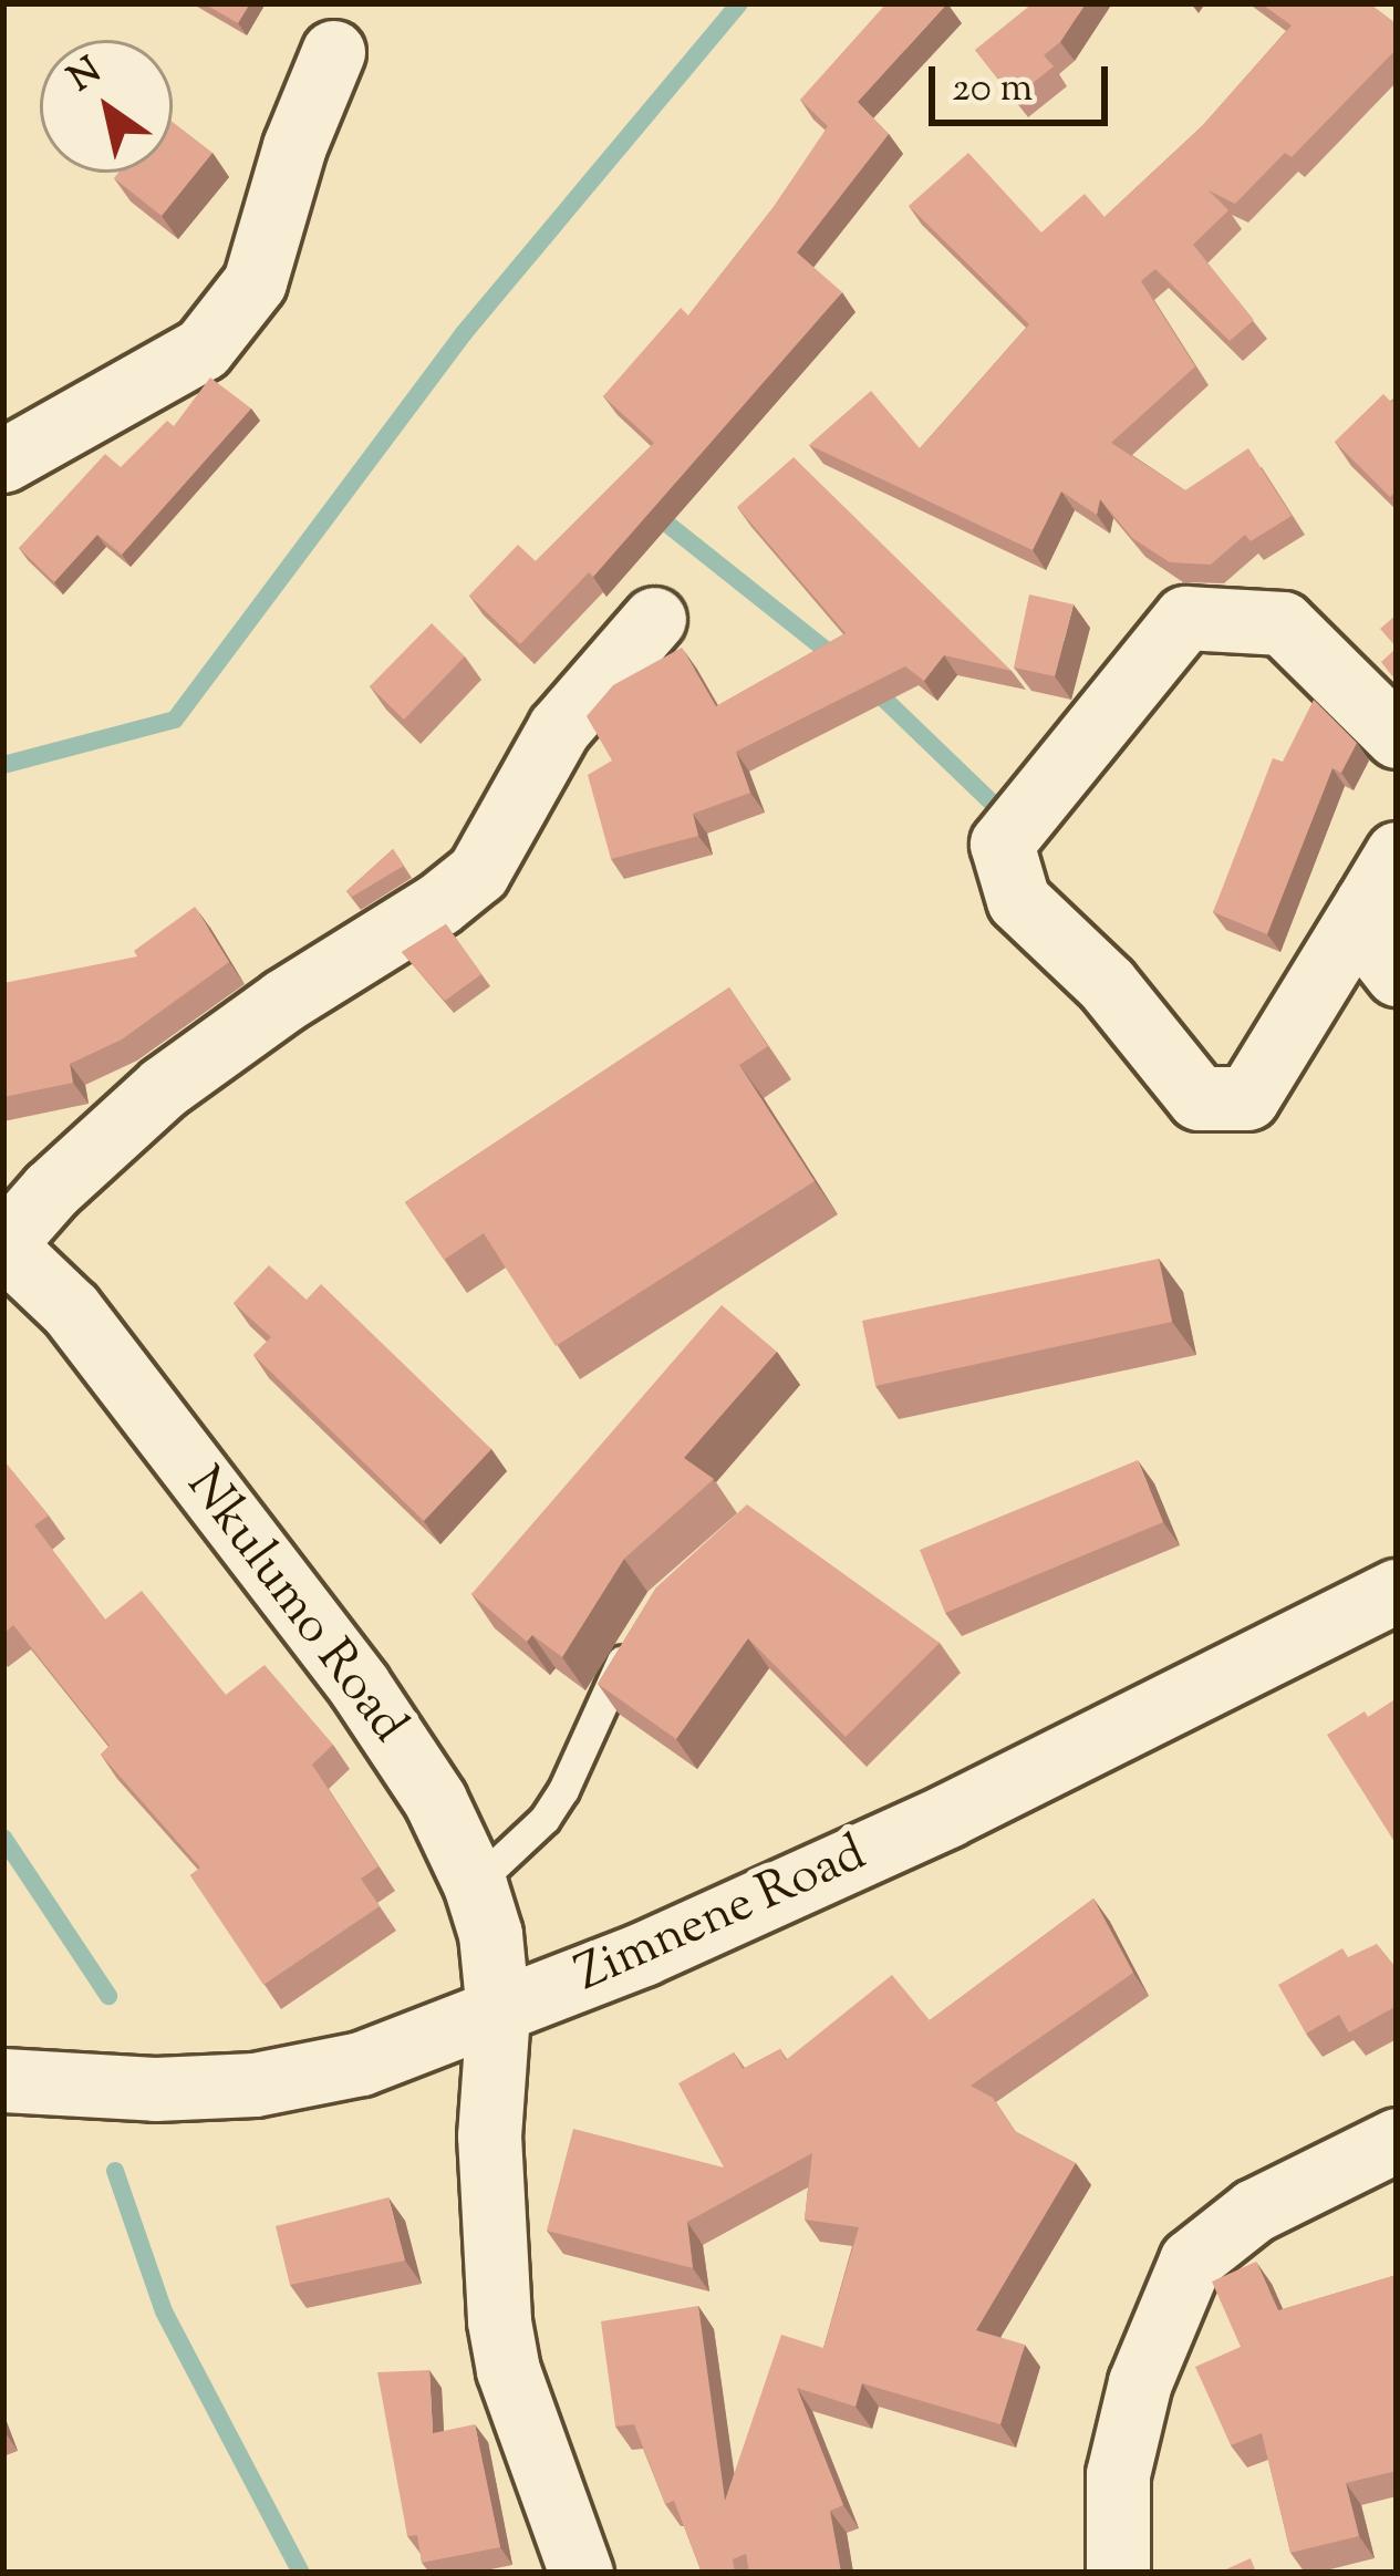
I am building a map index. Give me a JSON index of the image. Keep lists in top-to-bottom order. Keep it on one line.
{"streets":{"street":["Nkulumo Road","Zimnene Road"]},"crossings":[["Nkulumo Road","Zimnene Road"]],"scale_bar":"20 m","north":"top left"}
